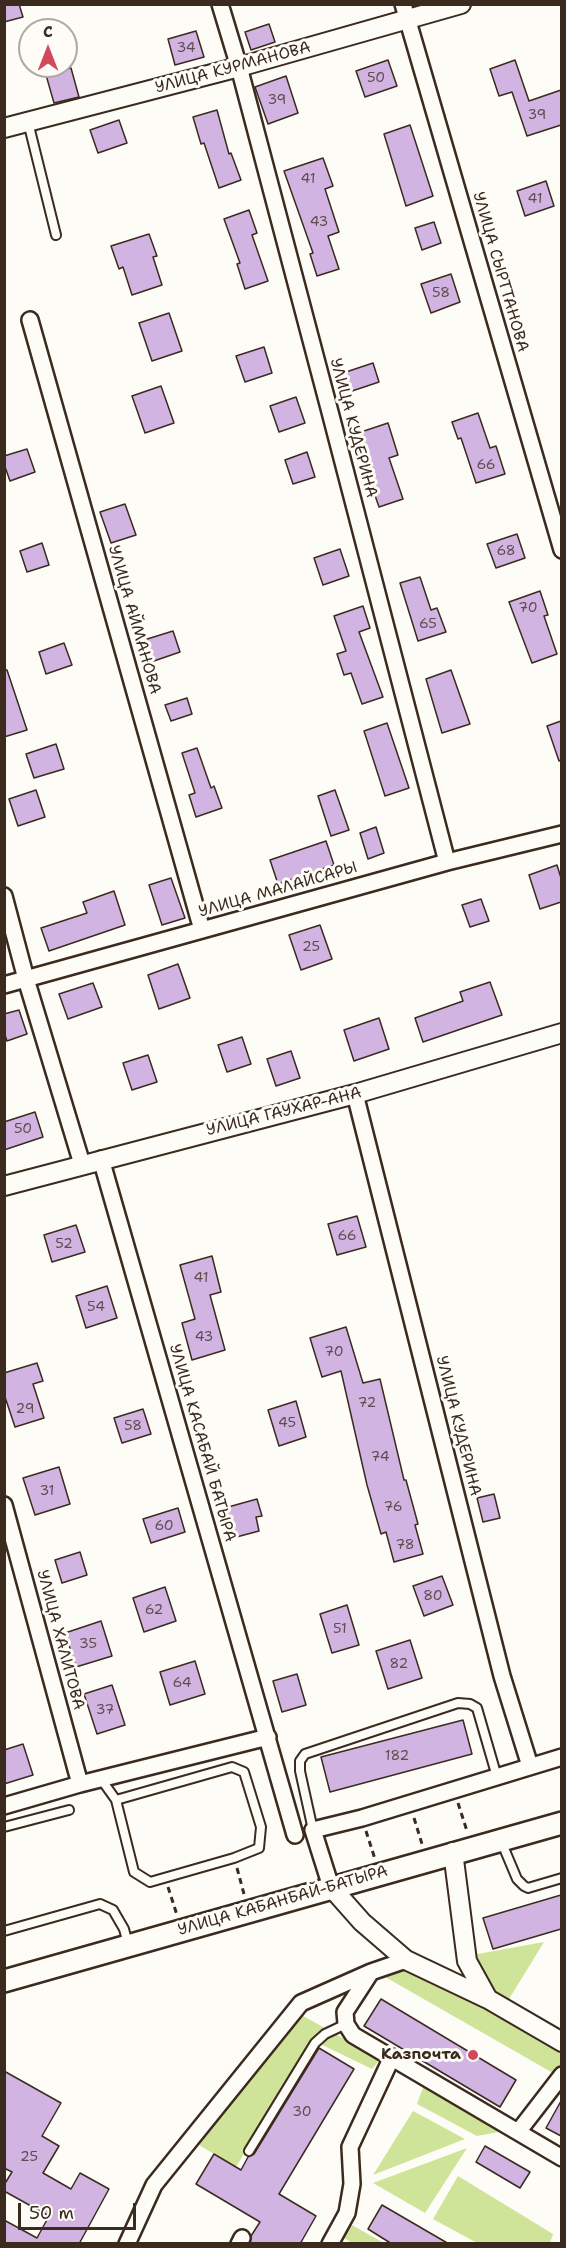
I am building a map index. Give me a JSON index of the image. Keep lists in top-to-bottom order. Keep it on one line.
{"streets":{"main road":["УЛИЦА КАБАНБАЙ-БАТЫРА"],"street":["УЛИЦА КУРМАНОВА","УЛИЦА СЫРТТАНОВА","УЛИЦА КУДЕРИНА","УЛИЦА АЙМАНОВА","УЛИЦА МАЛАЙСАРЫ","УЛИЦА ГАУХАР-АНА","УЛИЦА КАСАБАЙ БАТЫРА","УЛИЦА ХАЛИТОВА"]},"crossings":[["УЛИЦА КУРМАНОВА","УЛИЦА СЫРТТАНОВА"],["УЛИЦА КУРМАНОВА","УЛИЦА КУДЕРИНА"],["УЛИЦА КУДЕРИНА","УЛИЦА МАЛАЙСАРЫ"],["УЛИЦА КУДЕРИНА","УЛИЦА ГАУХАР-АНА"],["УЛИЦА АЙМАНОВА","УЛИЦА МАЛАЙСАРЫ"],["УЛИЦА ГАУХАР-АНА","УЛИЦА КАСАБАЙ БАТЫРА"]],"places":["Казпочта"],"house_numbers":["34","50","39","39","41","41","43","58","66","68","70","65","25","50","66","52","41","54","43","70","72","29","45","58","74","31","76","60","78","80","62","51","35","82","64","37","182","30","25"],"scale_bar":"50 m","north":"top"}
